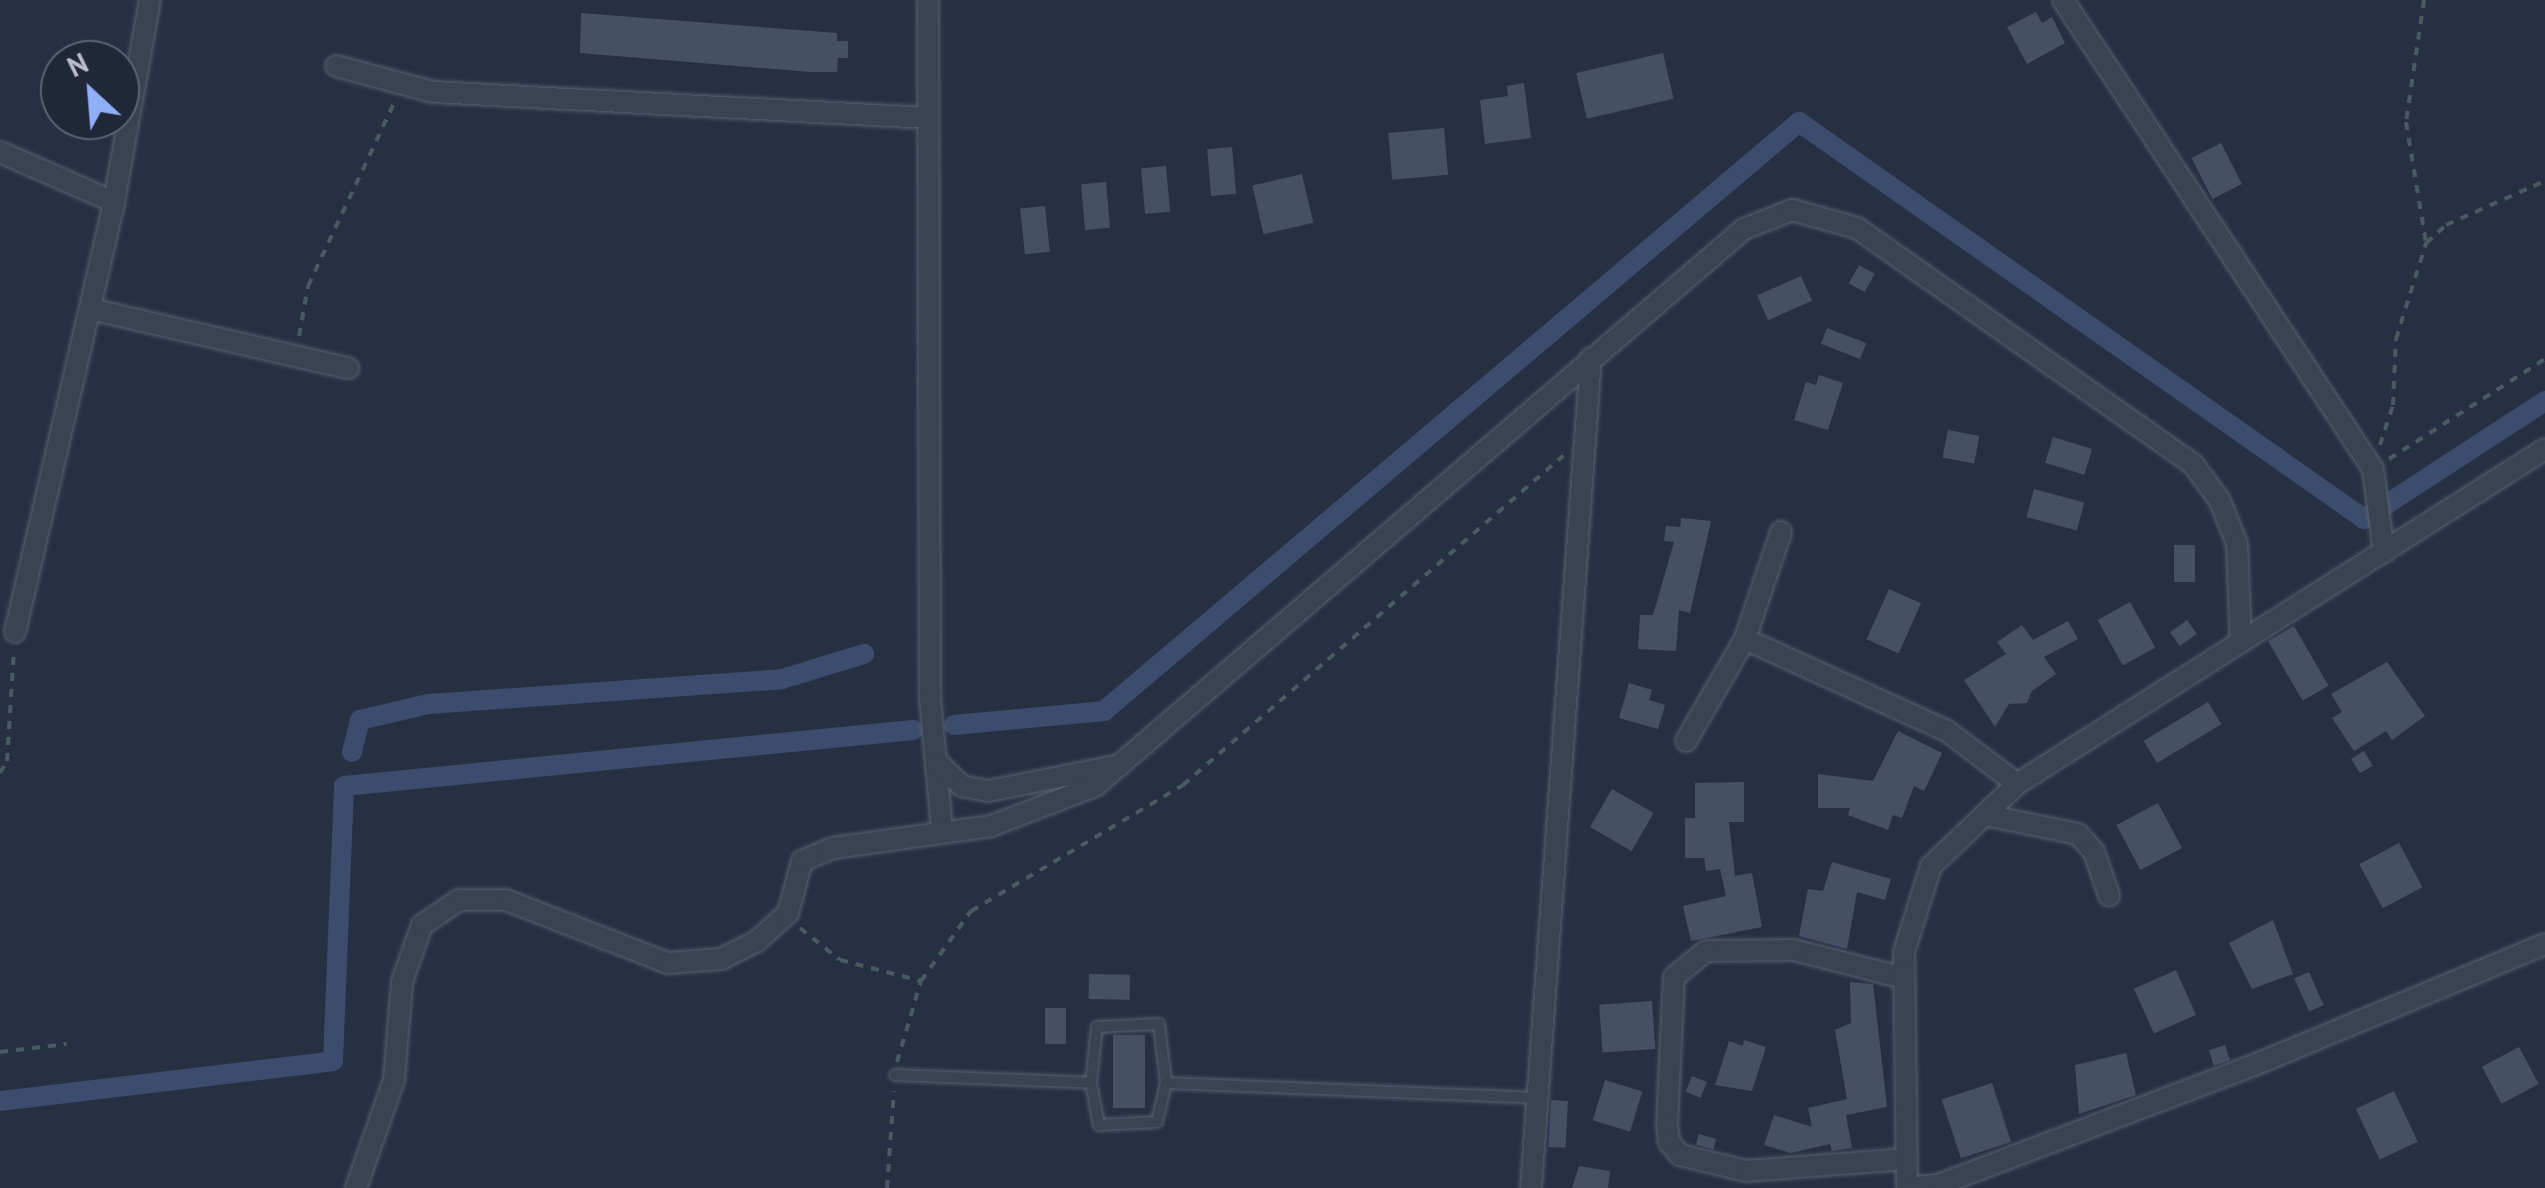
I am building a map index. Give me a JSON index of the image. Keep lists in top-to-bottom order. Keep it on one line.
{"north":"top left"}
